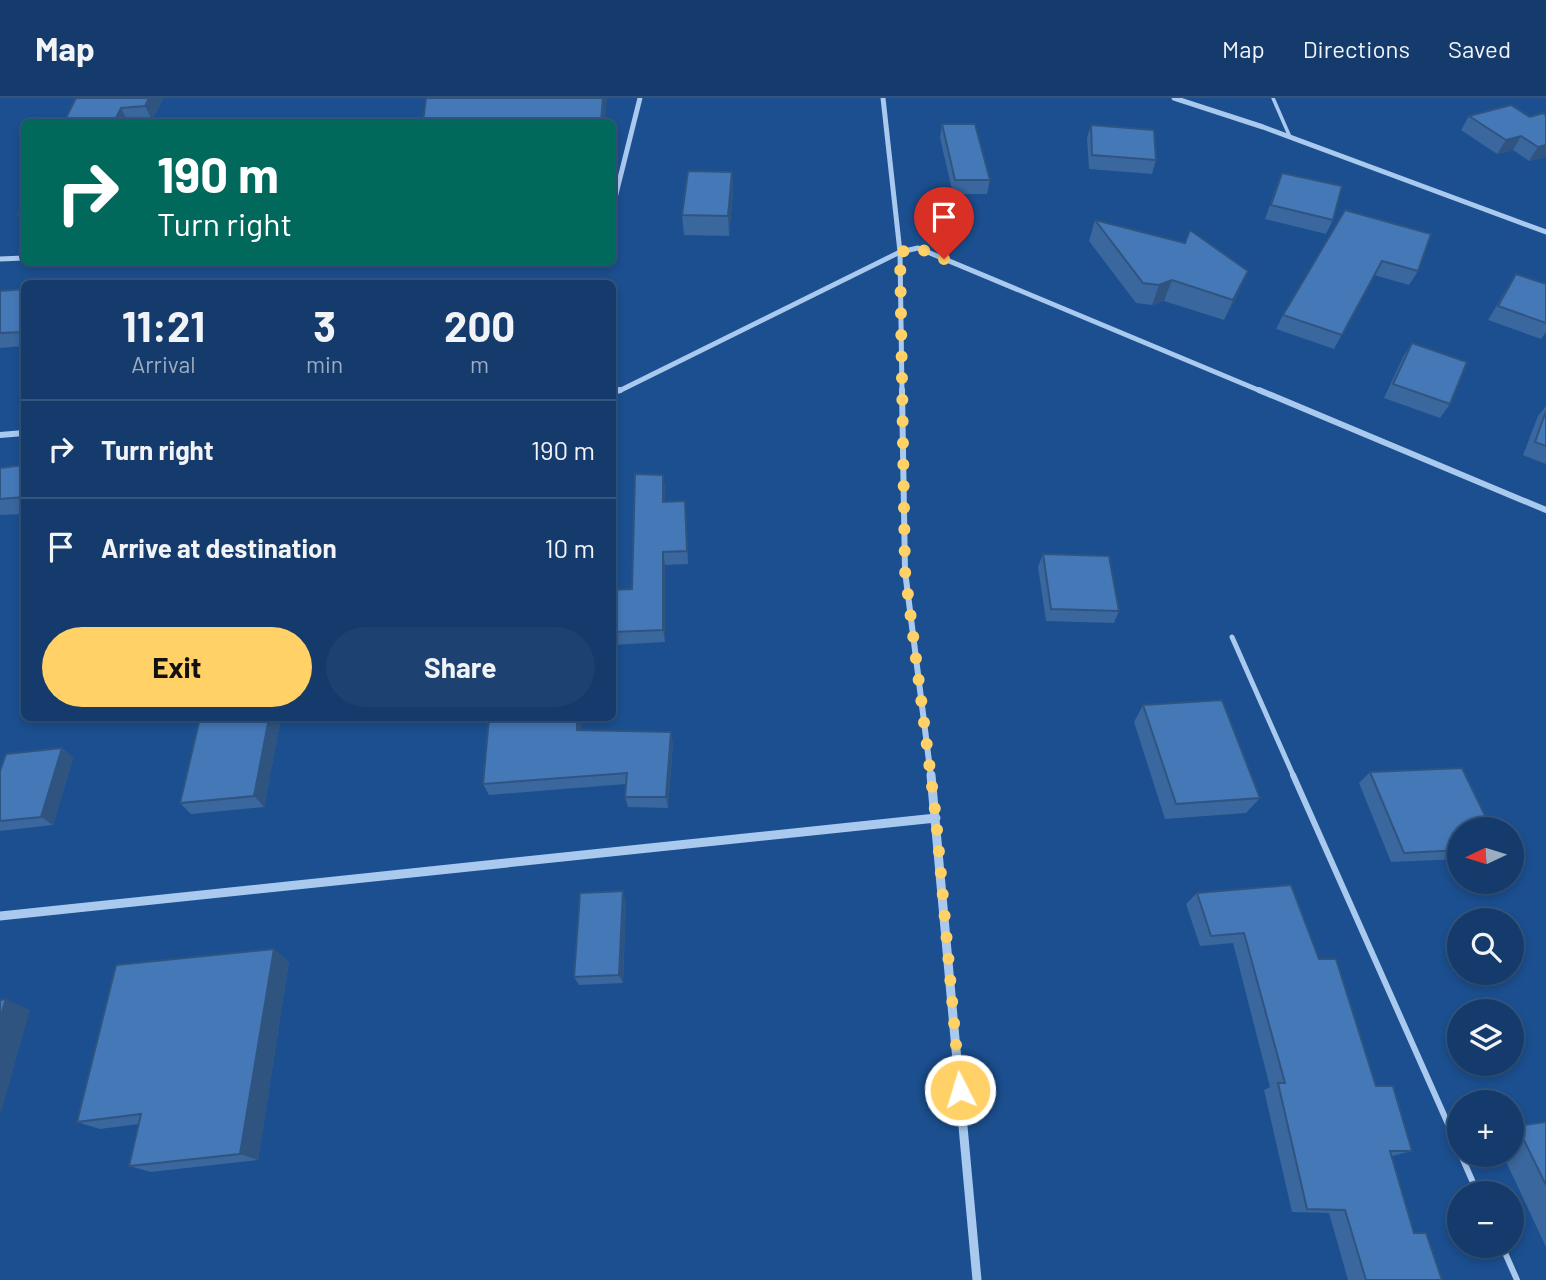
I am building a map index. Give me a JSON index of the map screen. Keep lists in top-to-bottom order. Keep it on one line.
{"north":"left","page":{"header":"Map","nav":["Map","Directions","Saved"],"turn":["190 m","Turn right"],"eta":["11:21","Arrival","3","min","200","m"],"list":[{"name":"Turn right","value":"190 m"},{"name":"Arrive at destination","value":"10 m"}],"buttons":["Exit","Share"],"map_buttons":["+","−"]}}
